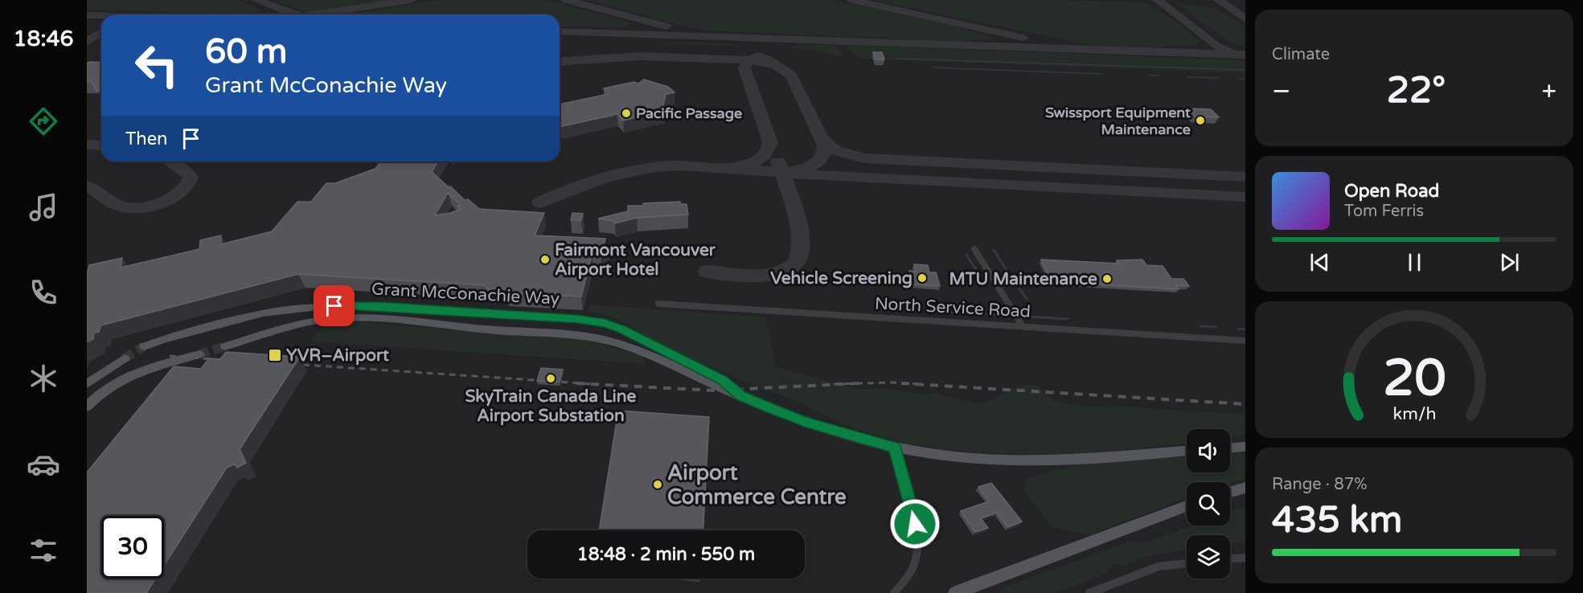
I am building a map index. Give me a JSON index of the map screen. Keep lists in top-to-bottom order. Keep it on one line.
{"streets":{"main road":["Grant McConachie Way"],"street":["North Service Road"]},"places":{"other":["Pacific Passage","Swissport Equipment Maintenance","Fairmont Vancouver Airport Hotel","Vehicle Screening","MTU Maintenance","SkyTrain Canada Line Airport Substation","Airport Commerce Centre"],"transit":["YVR–Airport"]},"page":{"tabs":"18:46","tile":["Climate",["Range · 87%","435 km"]],"turn":["60 m","Grant McConachie Way"],"heat":["−","22°","+"],"then":"Then","song":["Open Road","Tom Ferris"],"limit":"30","trip":"18:48 · 2 min · 550 m","gauge":["20","km/h"]}}
